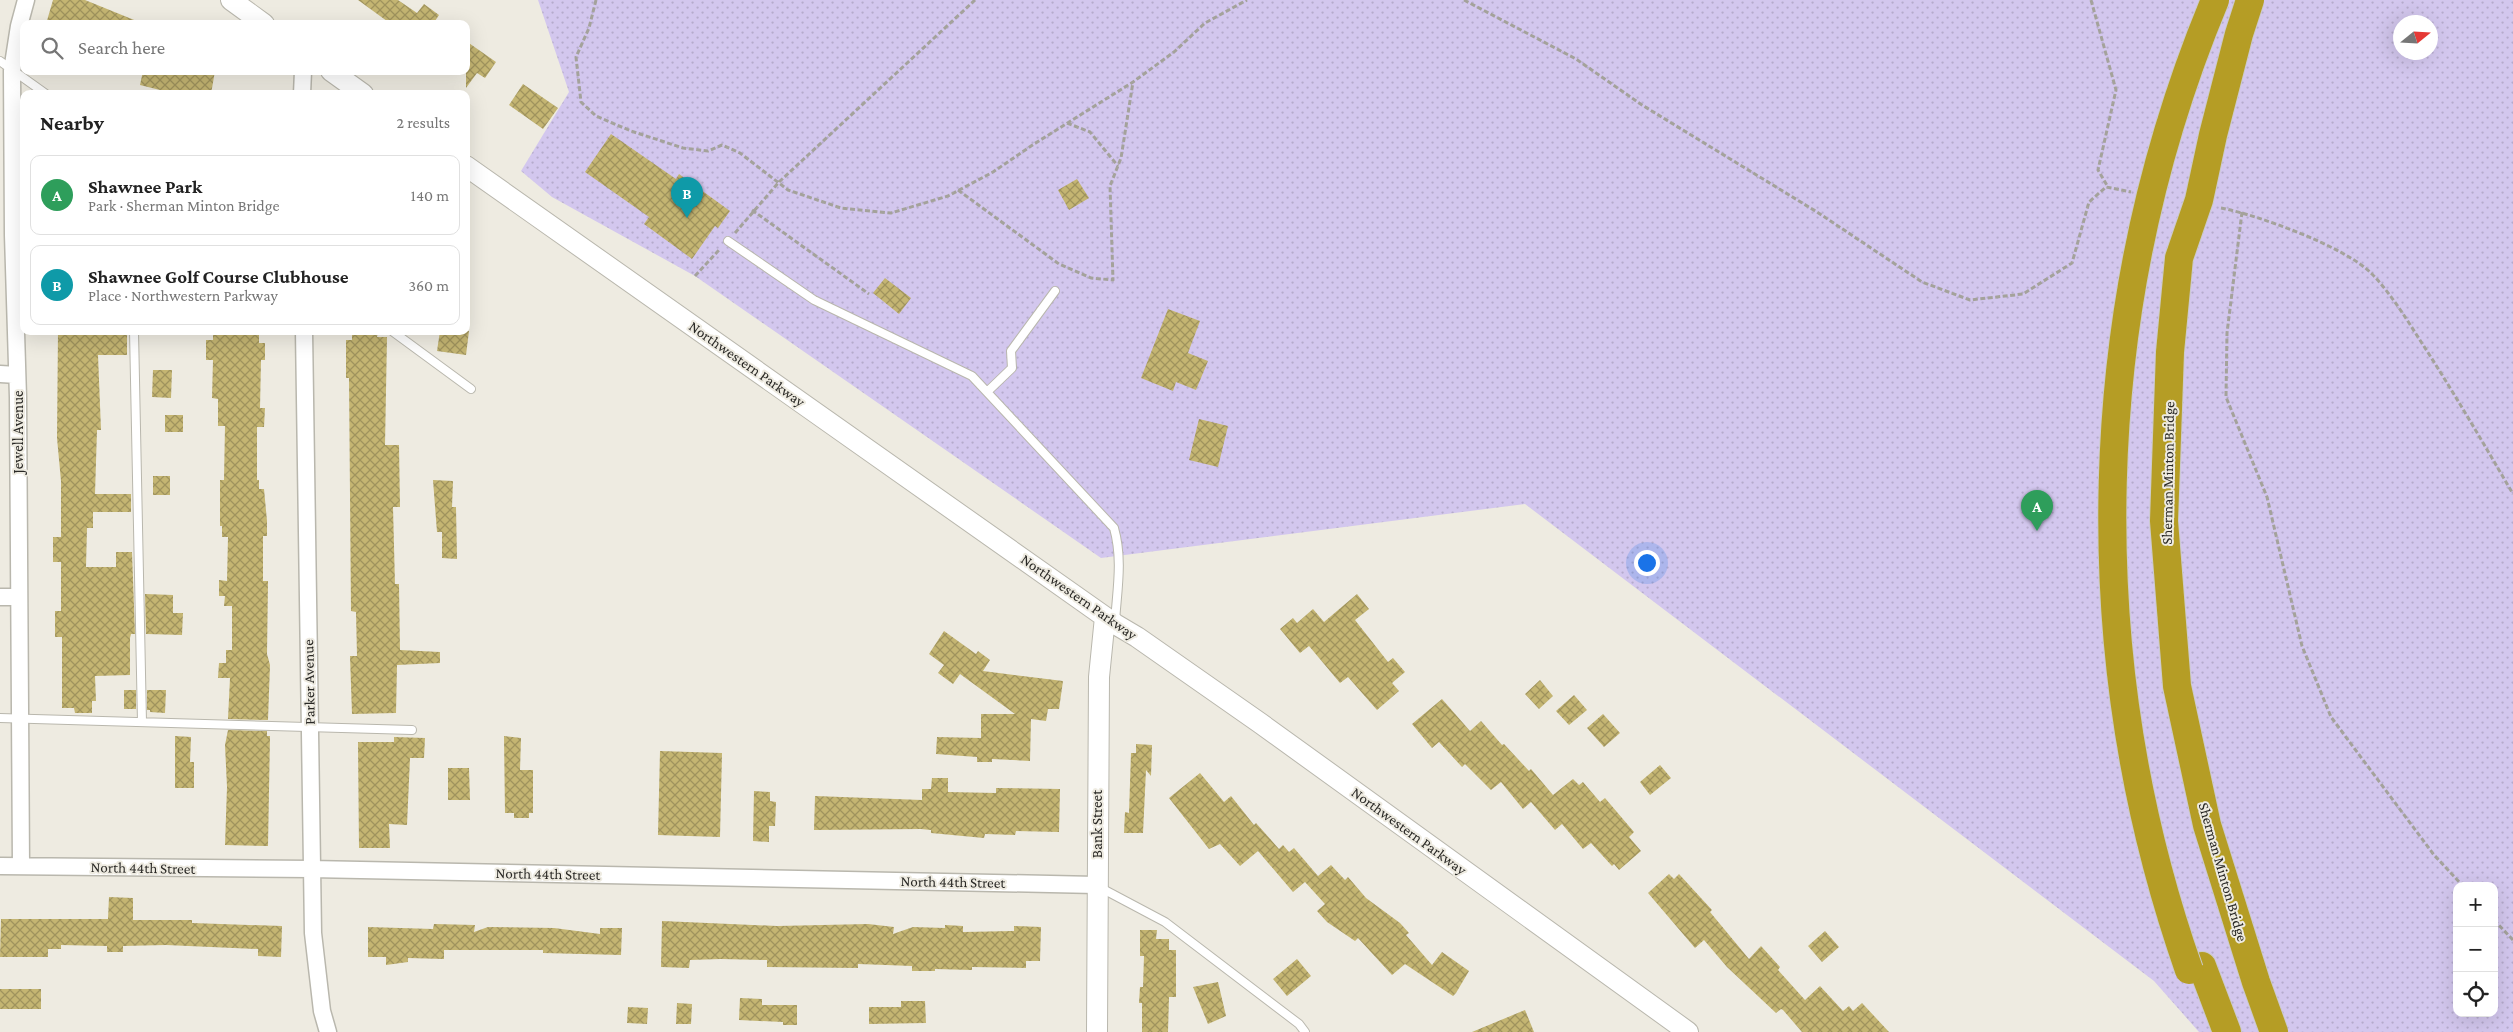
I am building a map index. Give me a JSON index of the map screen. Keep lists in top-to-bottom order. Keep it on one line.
{"streets":{"highway":["Sherman Minton Bridge"],"street":["Northwestern Parkway","Jewell Avenue","Parker Avenue","Bank Street","North 44th Street"]},"crossings":[["Northwestern Parkway","Bank Street"],["Jewell Avenue","North 44th Street"],["Parker Avenue","North 44th Street"],["Bank Street","North 44th Street"]],"north":"right","page":{"search":"Search here","heading":["Nearby","2 results"],"list":[{"mark":"A","name":"Shawnee Park","note":"Park · Sherman Minton Bridge","value":"140 m"},{"mark":"B","name":"Shawnee Golf Course Clubhouse","note":"Place · Northwestern Parkway","value":"360 m"}],"pins":["B","A"],"map_buttons":["+","−"]}}
